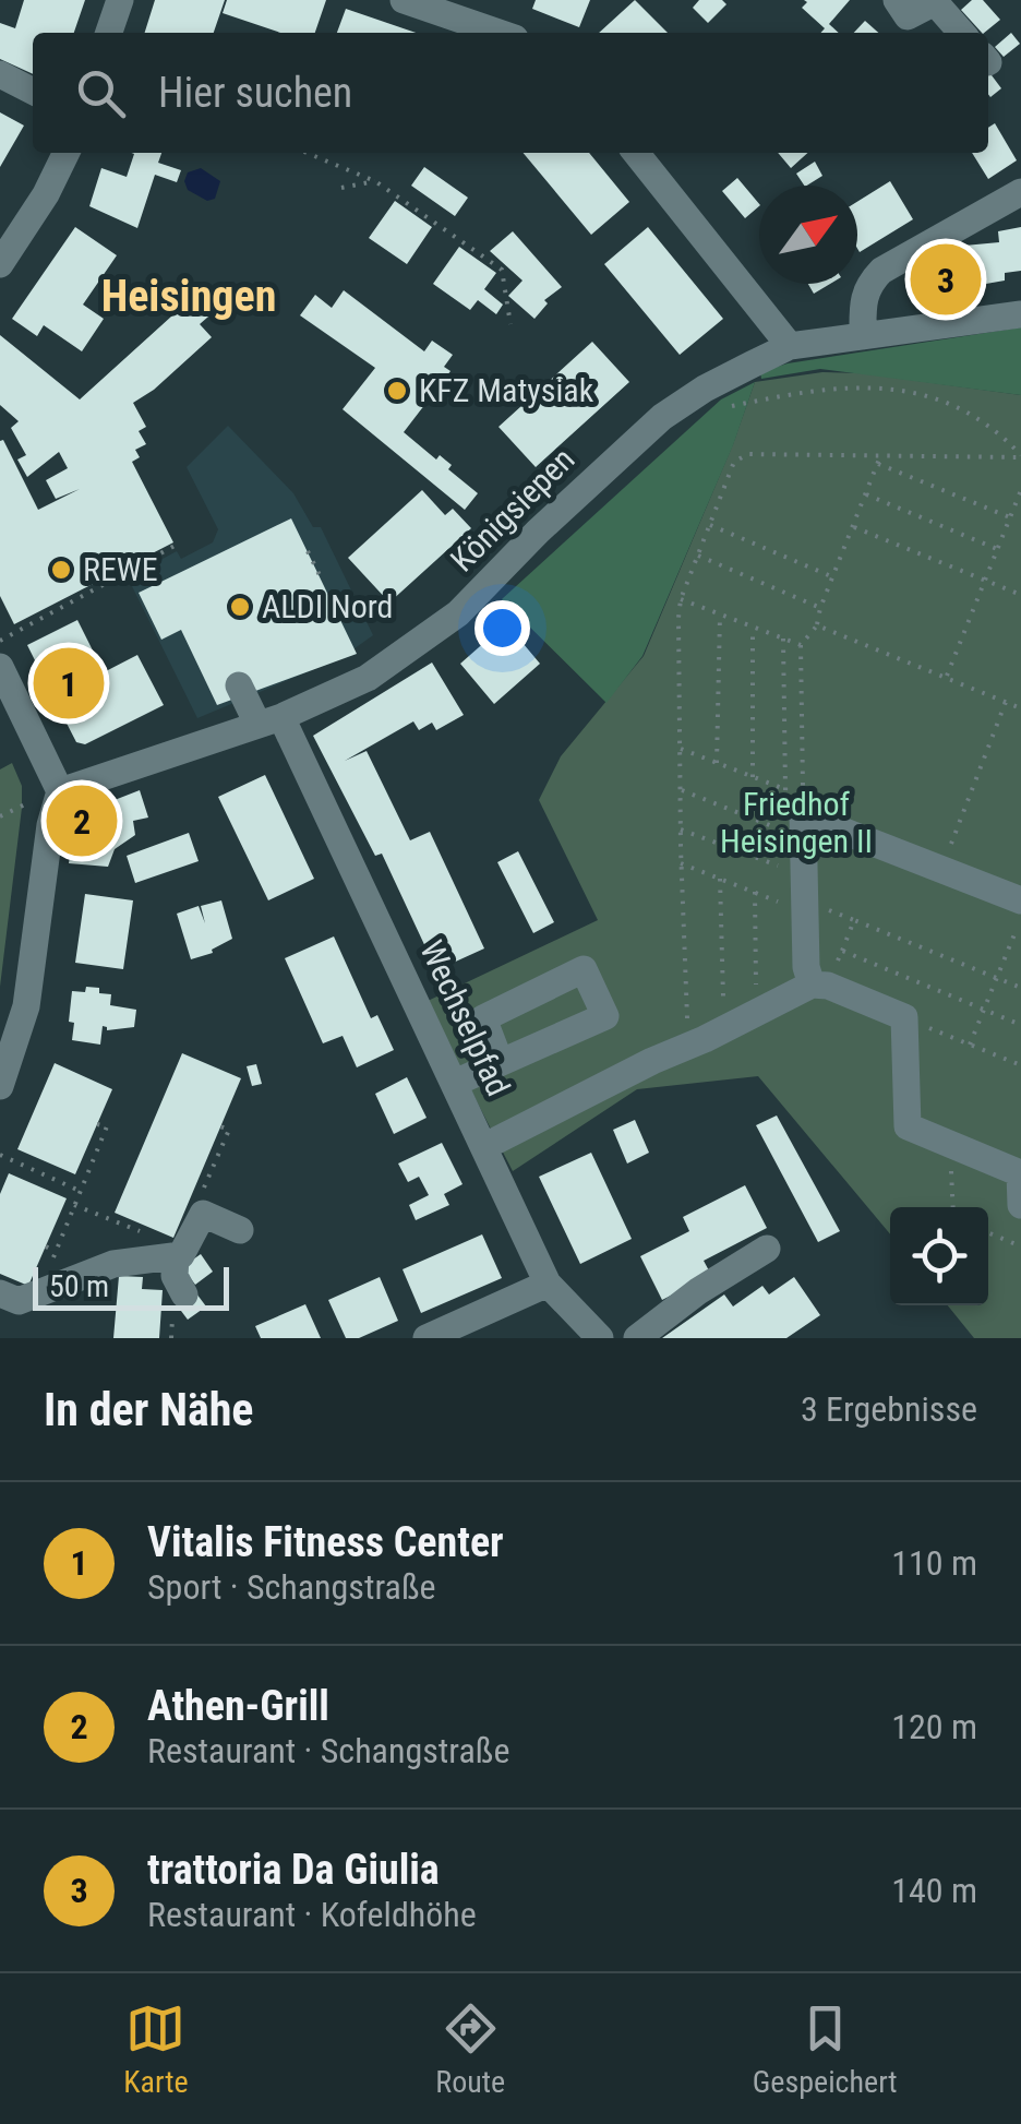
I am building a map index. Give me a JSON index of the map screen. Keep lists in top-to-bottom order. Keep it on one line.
{"streets":{"street":["Königsiepen","Wechselpfad"]},"crossings":[["Königsiepen","Wechselpfad"]],"districts":["Heisingen"],"parks":["Friedhof Heisingen II"],"places":["KFZ Matysiak","REWE","ALDI Nord"],"scale_bar":"50 m","north":"top right","page":{"search":"Hier suchen","pins":["3","1","2"],"scale":"50 m","heading":["In der Nähe","3 Ergebnisse"],"list":[{"mark":"1","name":"Vitalis Fitness Center","note":"Sport · Schangstraße","value":"110 m"},{"mark":"2","name":"Athen-Grill","note":"Restaurant · Schangstraße","value":"120 m"},{"mark":"3","name":"trattoria Da Giulia","note":"Restaurant · Kofeldhöhe","value":"140 m"}],"nav":["Karte","Route","Gespeichert"]}}
